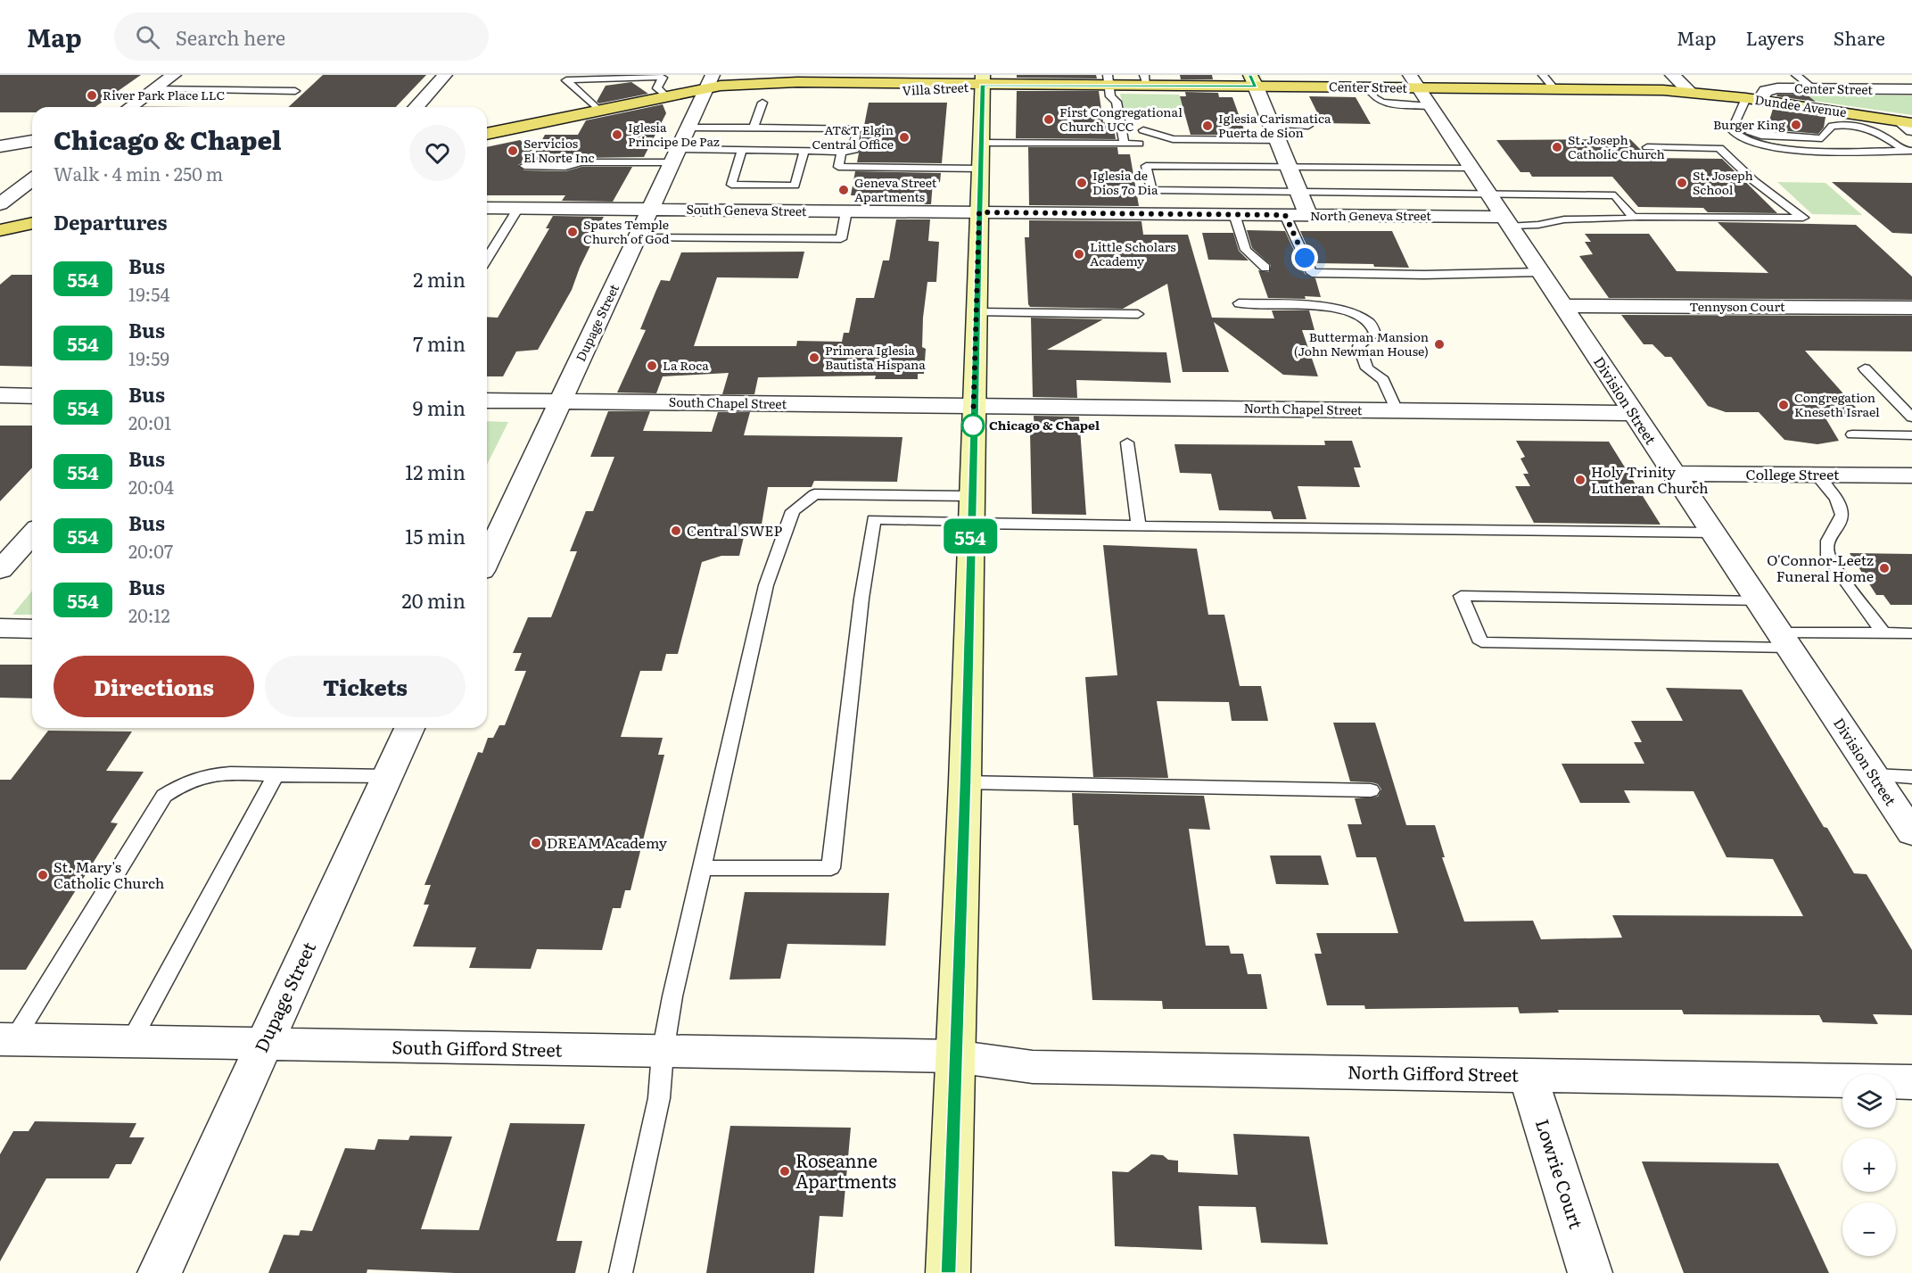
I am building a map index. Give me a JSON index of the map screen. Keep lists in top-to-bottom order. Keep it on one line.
{"streets":{"main road":["Center Street","Villa Street","Dundee Avenue"],"street":["South Geneva Street","North Geneva Street","Tennyson Court","Dupage Street","Division Street","South Chapel Street","North Chapel Street","College Street","South Gifford Street","North Gifford Street","Lowrie Court"]},"crossings":[["Center Street","Villa Street"],["Center Street","Dundee Avenue"],["Center Street","Division Street"],["Villa Street","Dupage Street"],["South Geneva Street","North Geneva Street"],["South Geneva Street","Dupage Street"],["North Geneva Street","Division Street"],["Tennyson Court","Division Street"],["Dupage Street","South Chapel Street"],["Dupage Street","South Gifford Street"],["Division Street","North Chapel Street"],["Division Street","College Street"],["South Chapel Street","North Chapel Street"],["South Gifford Street","North Gifford Street"],["North Gifford Street","Lowrie Court"]],"places":["River Park Place LLC","First Congregational Church UCC","Burger King","Iglesia Carismatica Puerta de Sion","Iglesia Principe De Paz","AT&T Elgin Central Office","St. Joseph Catholic Church","Servicios El Norte Inc","Iglesia de Dios 7o Dia","St. Joseph School","Geneva Street Apartments","Spates Temple Church of God","Little Scholars Academy","Butterman Mansion (John Newman House)","Primera Iglesia Bautista Hispana","La Roca","Congregation Kneseth Israel","Chicago & Chapel","Holy Trinity Lutheran Church","Central SWEP","O'Connor-Leetz Funeral Home","DREAM Academy","St. Mary's Catholic Church","Roseanne Apartments"],"lines":["bus line 554"],"page":{"header":"Map","search":"Search here","nav":["Map","Layers","Share"],"on_map":"554","heading":[["Chicago & Chapel","Walk · 4 min · 250 m"],"Departures"],"list":[{"mark":"554","name":"Bus","note":"19:54","value":"2 min"},{"mark":"554","name":"Bus","note":"19:59","value":"7 min"},{"mark":"554","name":"Bus","note":"20:01","value":"9 min"},{"mark":"554","name":"Bus","note":"20:04","value":"12 min"},{"mark":"554","name":"Bus","note":"20:07","value":"15 min"},{"mark":"554","name":"Bus","note":"20:12","value":"20 min"}],"buttons":["Directions","Tickets"],"map_buttons":["+","−"]}}
